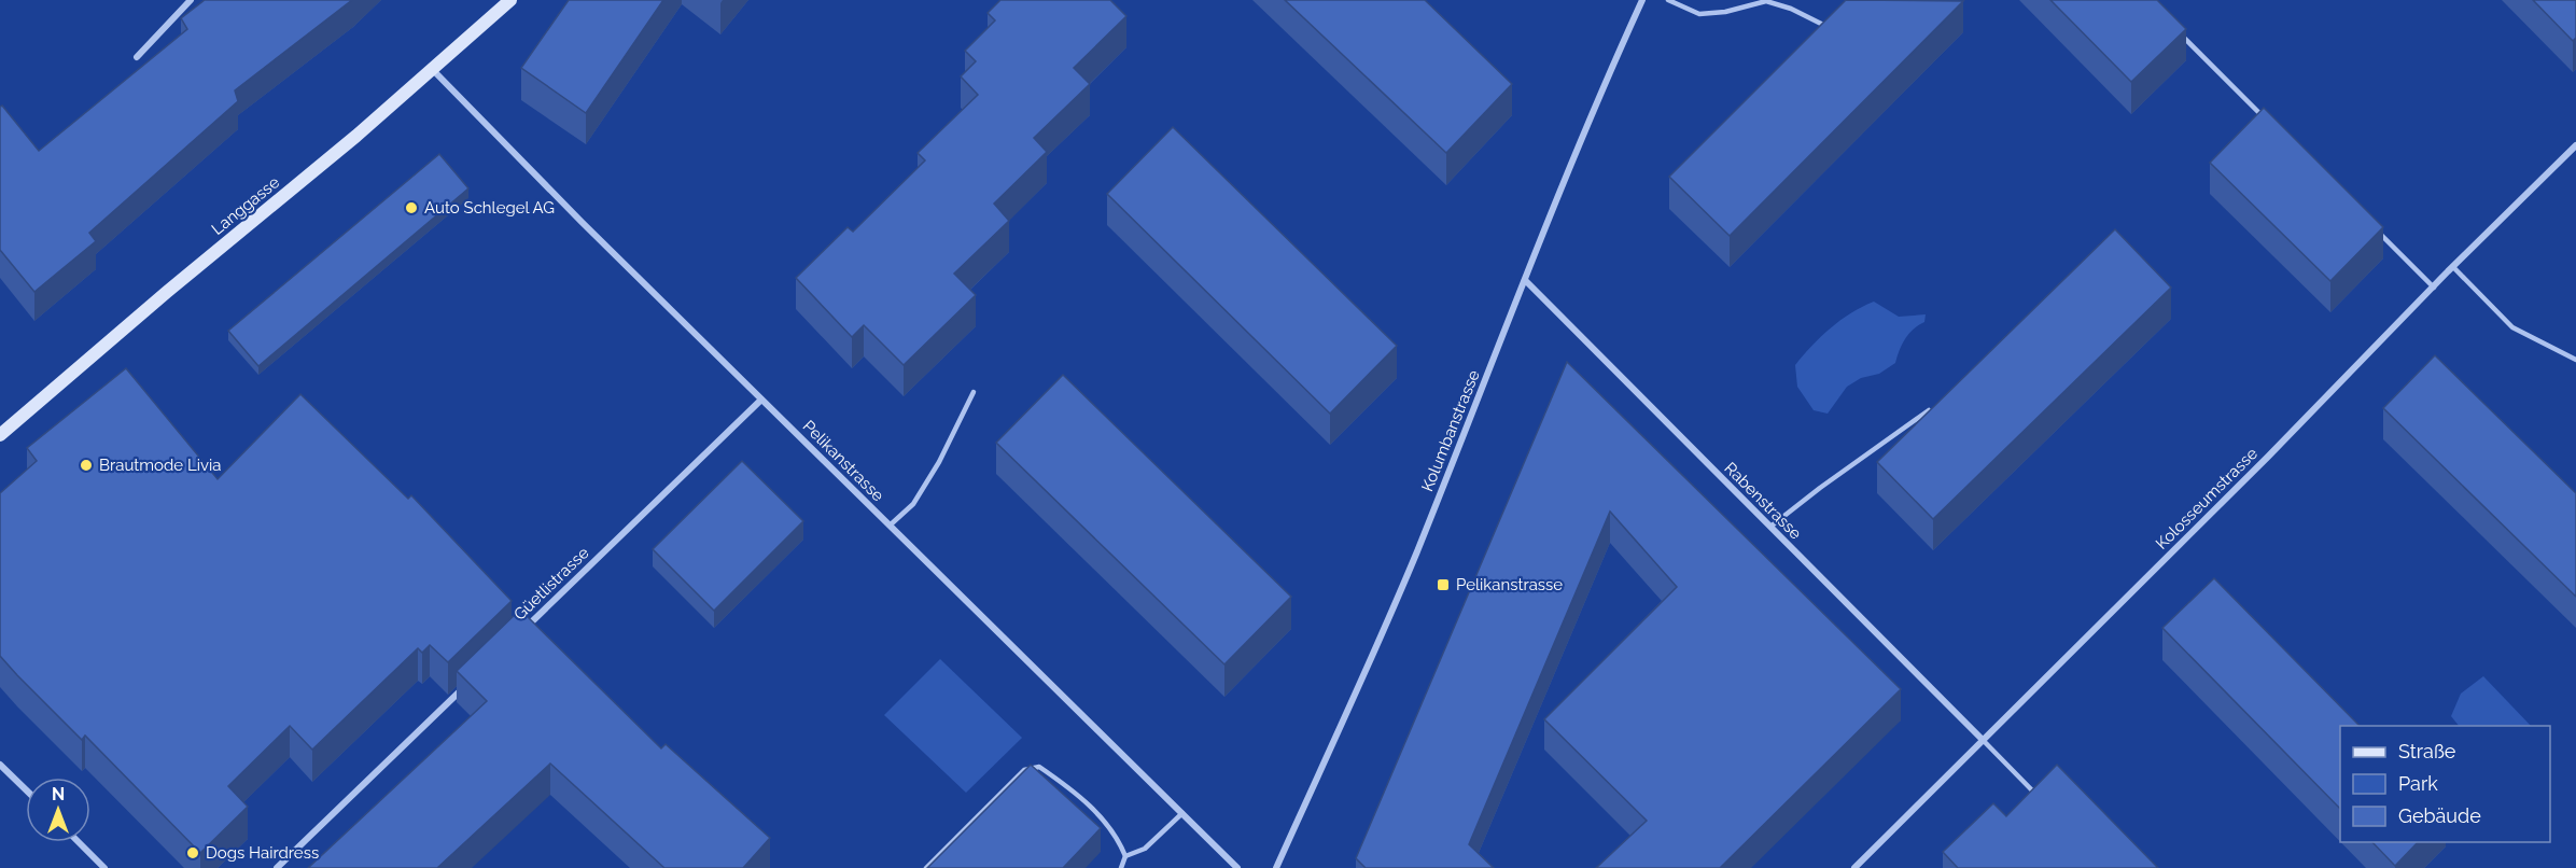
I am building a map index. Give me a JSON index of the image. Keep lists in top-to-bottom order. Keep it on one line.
{"streets":{"main road":["Langgasse"],"street":["Kolumbanstrasse","Pelikanstrasse","Kolosseumstrasse","Rabenstrasse","Güetlistrasse"]},"crossings":[["Langgasse","Pelikanstrasse"],["Kolumbanstrasse","Rabenstrasse"],["Pelikanstrasse","Güetlistrasse"],["Kolosseumstrasse","Rabenstrasse"]],"places":{"other":["Auto Schlegel AG","Brautmode Livia","Dogs Hairdress"],"transit":["Pelikanstrasse"]},"legend":["Straße","Park","Gebäude"],"north":"top"}
